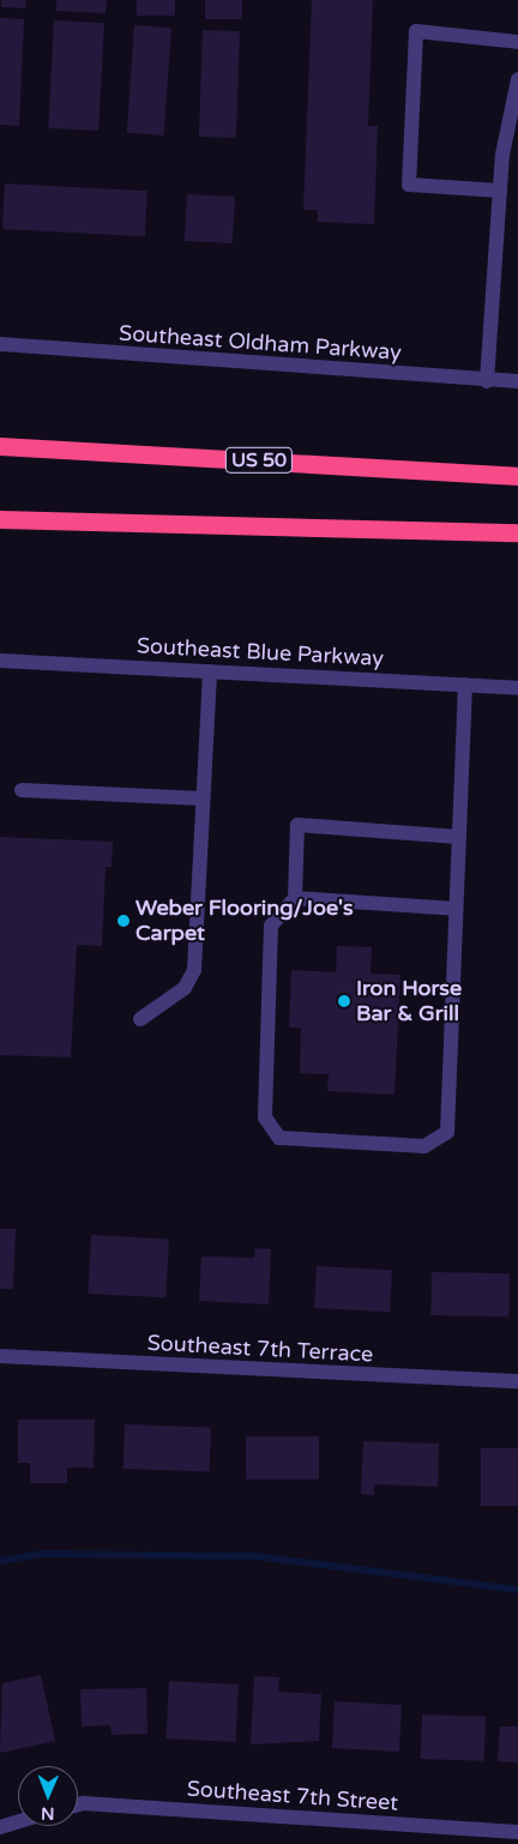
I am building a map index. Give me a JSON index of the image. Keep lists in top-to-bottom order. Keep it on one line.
{"streets":{"highway":["US 50"],"street":["Southeast Oldham Parkway","Southeast Blue Parkway","Southeast 7th Terrace","Southeast 7th Street"]},"places":["Weber Flooring/Joe's Carpet","Iron Horse Bar & Grill"],"north":"bottom"}
